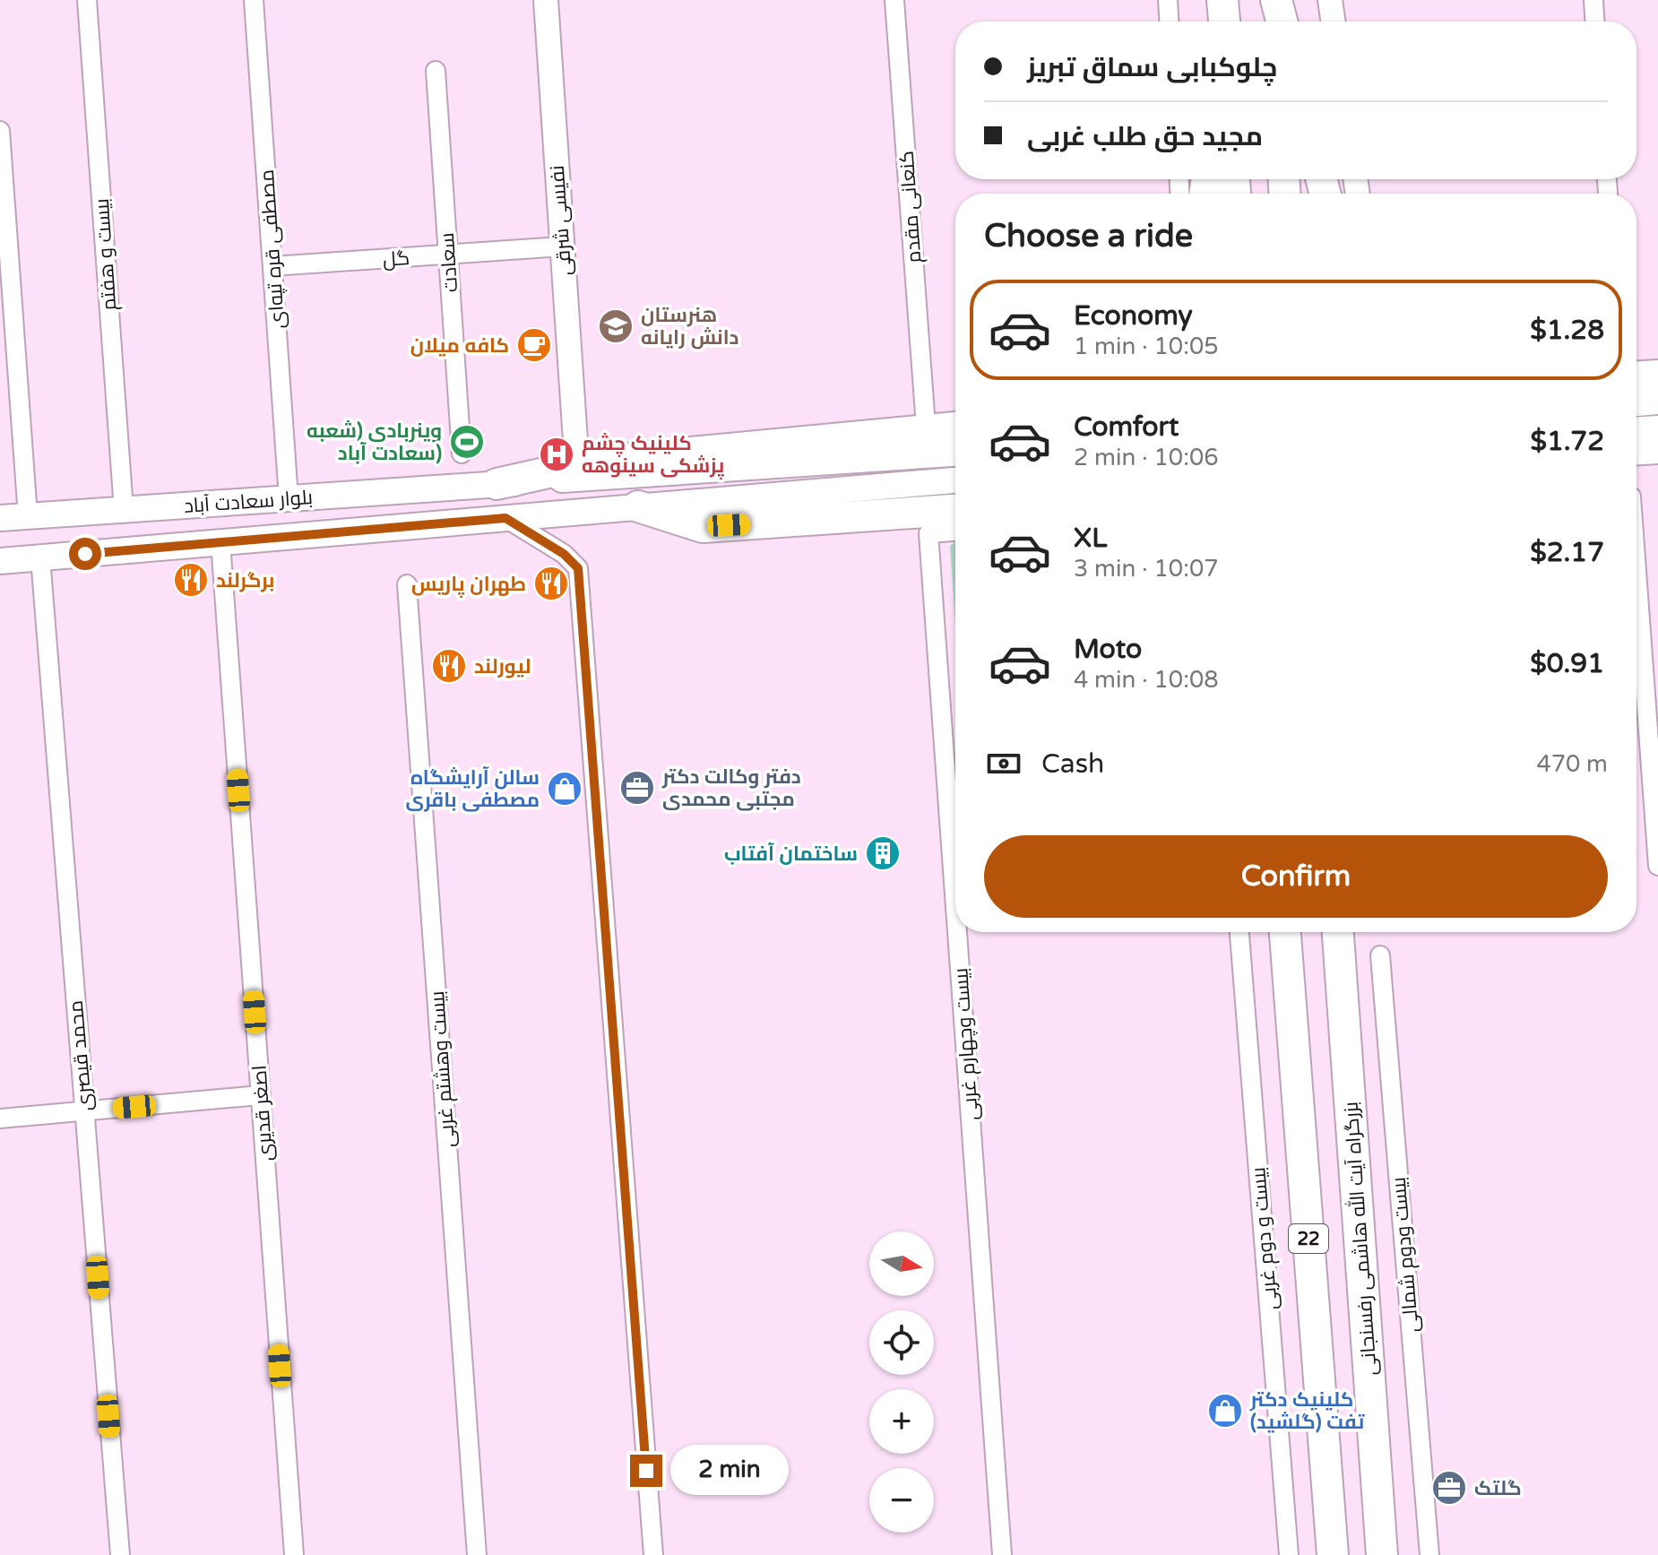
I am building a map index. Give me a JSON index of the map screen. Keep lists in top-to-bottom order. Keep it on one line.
{"streets":{"highway":["22","بزرگراه آیت الله هاشمی رفسنجانی"],"main road":["بلوار سعادت آباد"],"street":["کنعانی مقدم","نفیسی شرقی","مصطفی قره تپه‌ای","بیست و هفتم","گل","سعادت","بیست وچهارم غربی","محمد قیصری","بیست وهشتم غربی","اصغر قدیری","بیست و دوم غربی","بیست ودوم شمالی"]},"crossings":[["نفیسی شرقی","گل"],["مصطفی قره تپه‌ای","گل"],["مصطفی قره تپه‌ای","بلوار سعادت آباد"],["بیست و هفتم","بلوار سعادت آباد"],["گل","سعادت"],["بلوار سعادت آباد","محمد قیصری"],["بلوار سعادت آباد","اصغر قدیری"]],"places":{"school or university":["هنرستان دانش رایانه"],"cafe":["کافه میلان"],"sports":["وینربادی (شعبه سعادت آباد)"],"hospital":["کلینیک چشم پزشکی سینوهه"],"restaurant":["برگرلند","طهران پاریس","لیورلند"],"office":["دفتر وکالت دکتر مجتبی محمدی","گلتک"],"shop":["سالن آرایشگاه مصطفی باقری","کلینیک دکتر تفت (گلشید)"],"building":["ساختمان آفتاب"]},"north":"right","page":{"banner":["چلوکبابی سماق تبریز","مجید حق طلب غربی"],"heading":"Choose a ride","list":[{"name":"Economy","note":"1 min · 10:05","value":"$1.28"},{"name":"Comfort","note":"2 min · 10:06","value":"$1.72"},{"name":"XL","note":"3 min · 10:07","value":"$2.17"},{"name":"Moto","note":"4 min · 10:08","value":"$0.91"}],"pay":["Cash","470 m"],"buttons":"Confirm","map_buttons":["+","−"],"bubble":"2 min"}}
